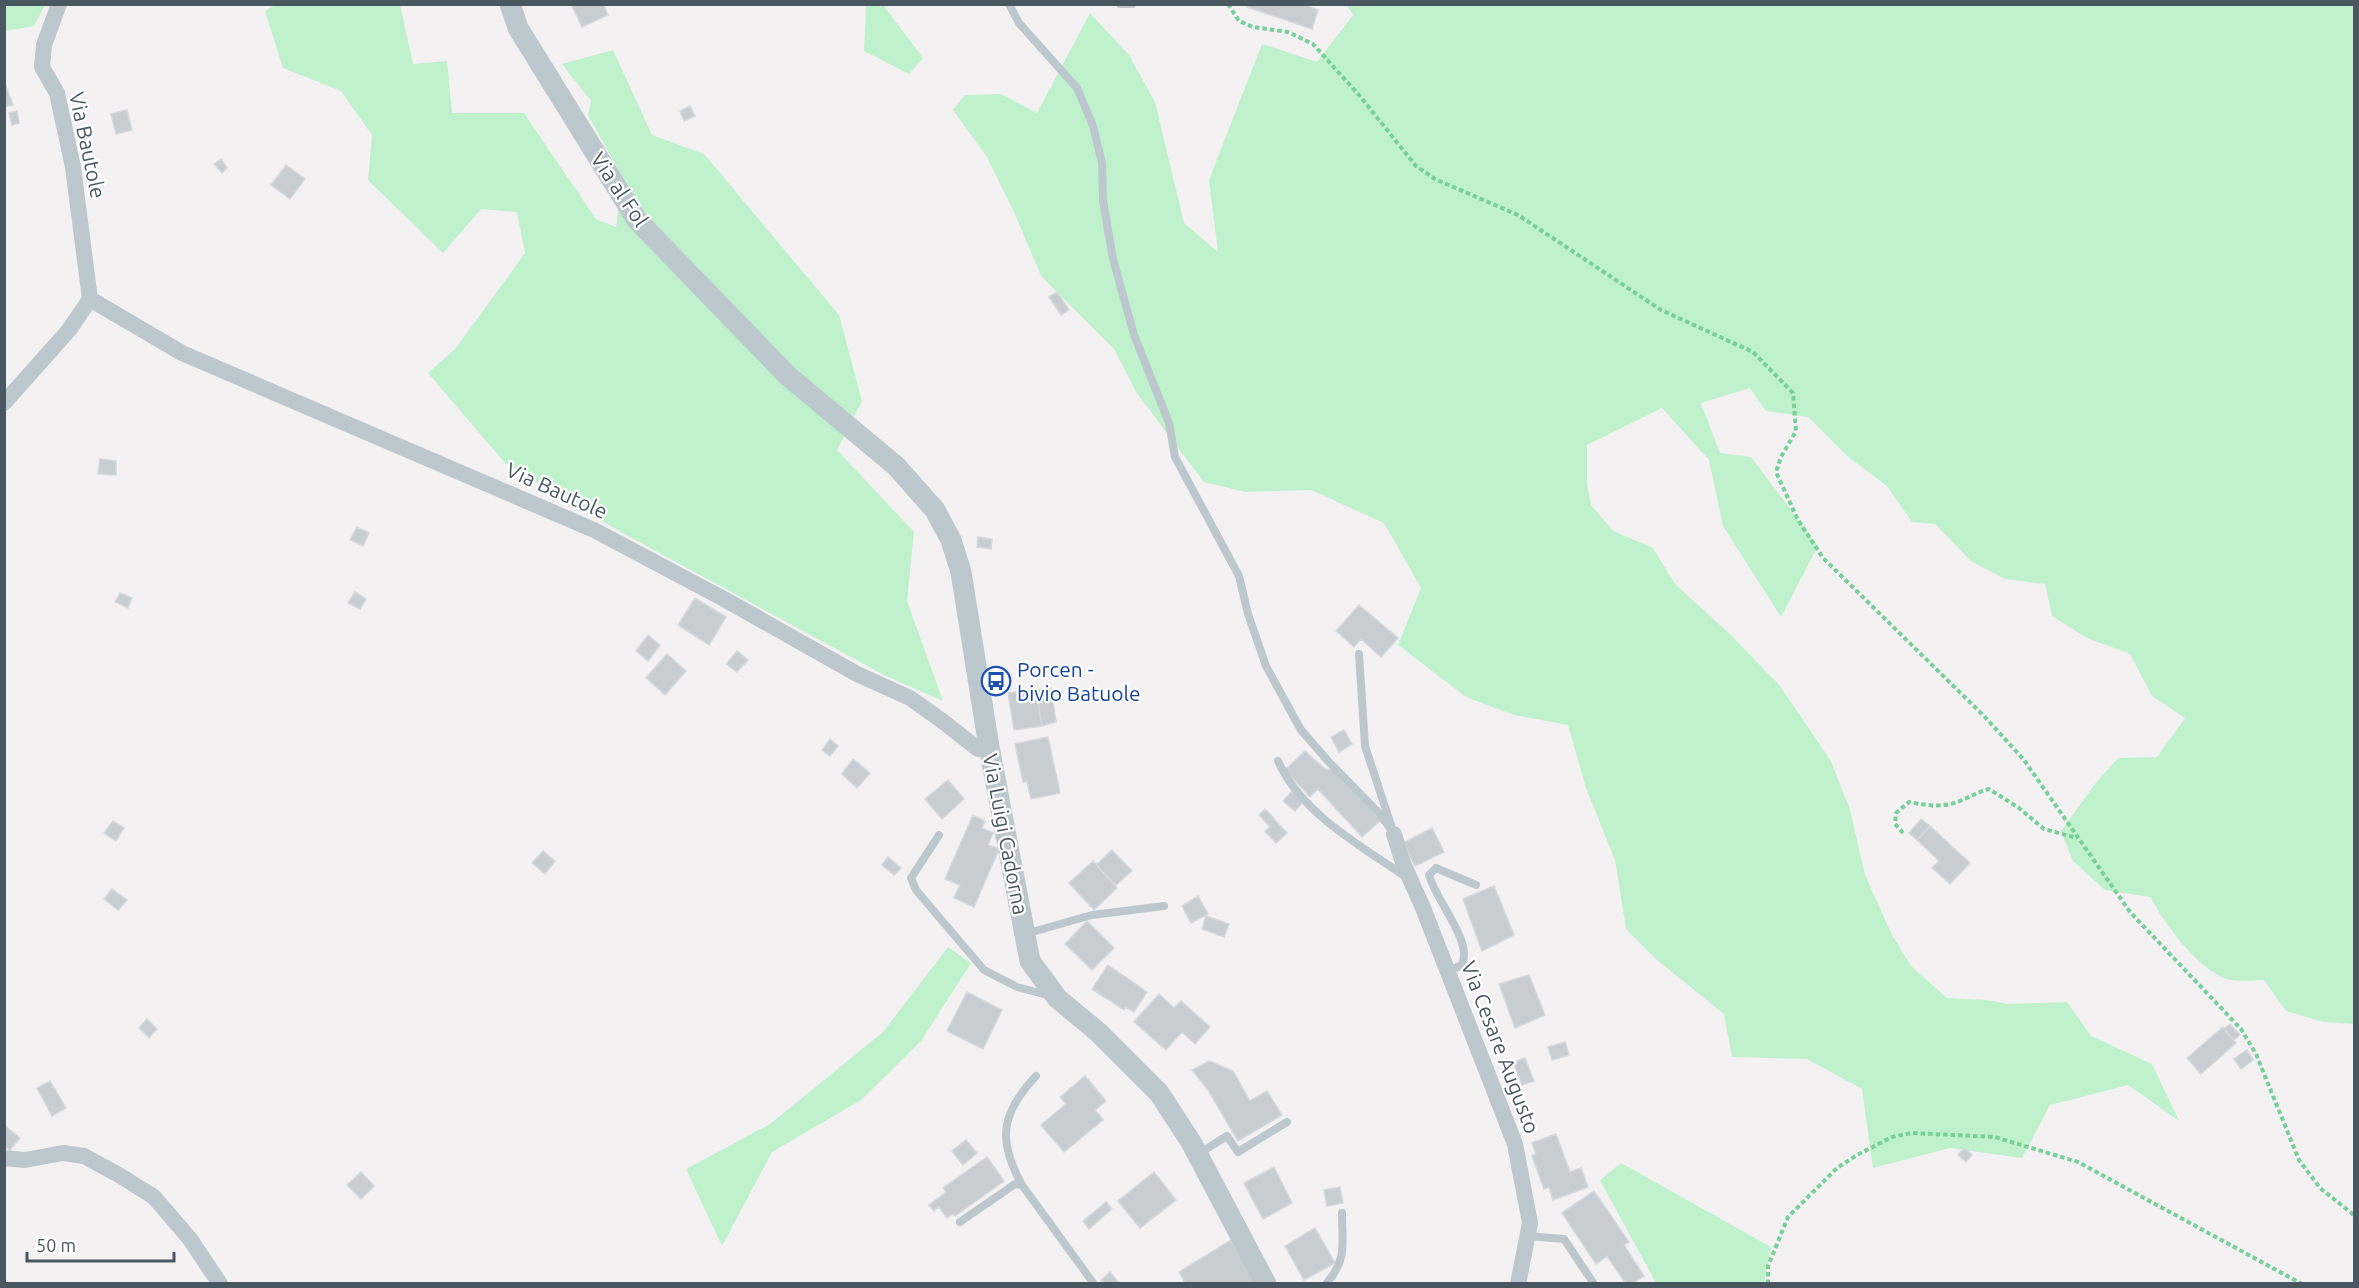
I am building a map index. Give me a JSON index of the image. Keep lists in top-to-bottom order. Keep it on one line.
{"streets":{"street":["Via Bautole","Via al Fol","Via Luigi Cadorna","Via Cesare Augusto"]},"crossings":[["Via Bautole","Via Luigi Cadorna"],["Via al Fol","Via Luigi Cadorna"]],"places":{"bus stop":["Porcen - bivio Batuole"]},"scale_bar":"50 m"}
